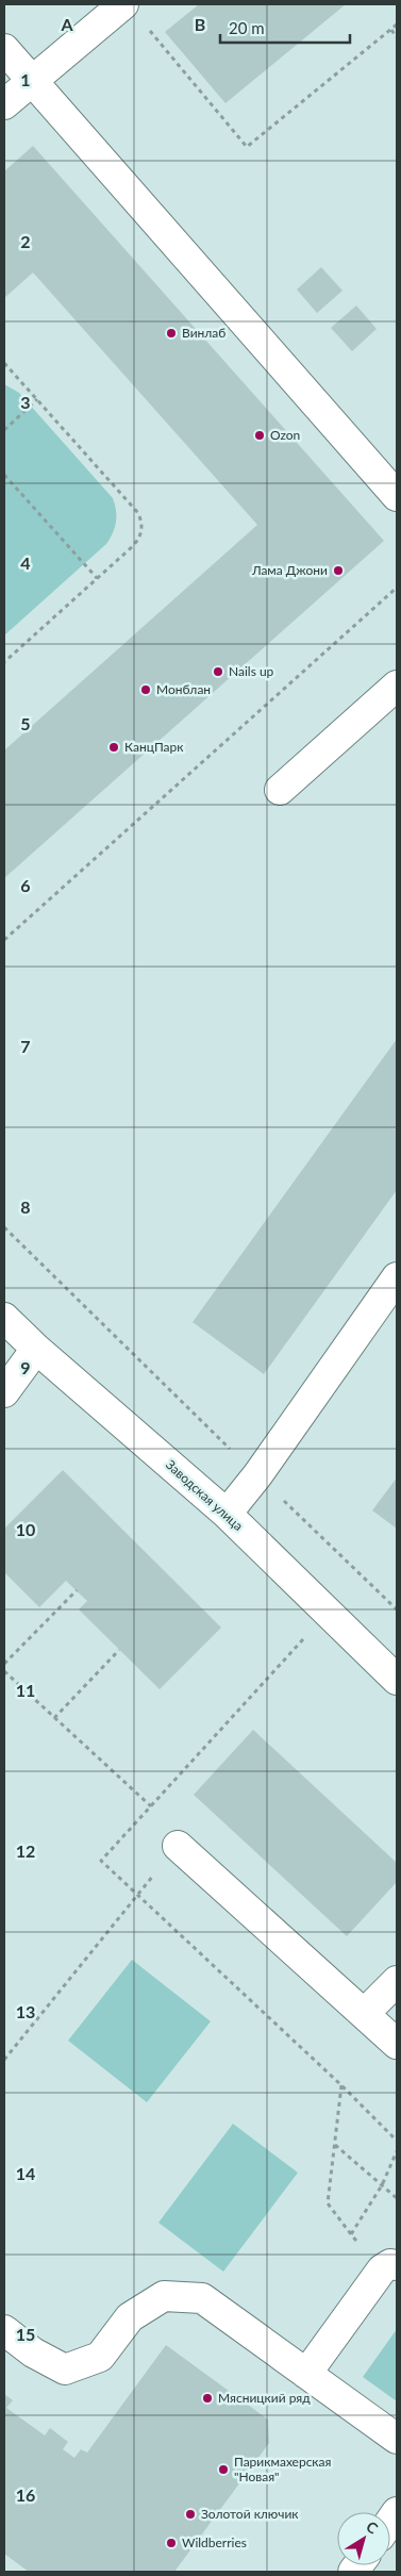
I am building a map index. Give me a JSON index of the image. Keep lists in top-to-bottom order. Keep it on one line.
{"streets":{"street":["Заводская улица"]},"places":["Винлаб","Ozon","Лама Джони","Nails up","Монблан","КанцПарк","Мясницкий ряд","Парикмахерская \"Новая\"","Золотой ключик","Wildberries"],"scale_bar":"20 m","north":"top right","grid":{"columns":["A","B"],"rows":["1","2","3","4","5","6","7","8","9","10","11","12","13","14","15","16"]}}
